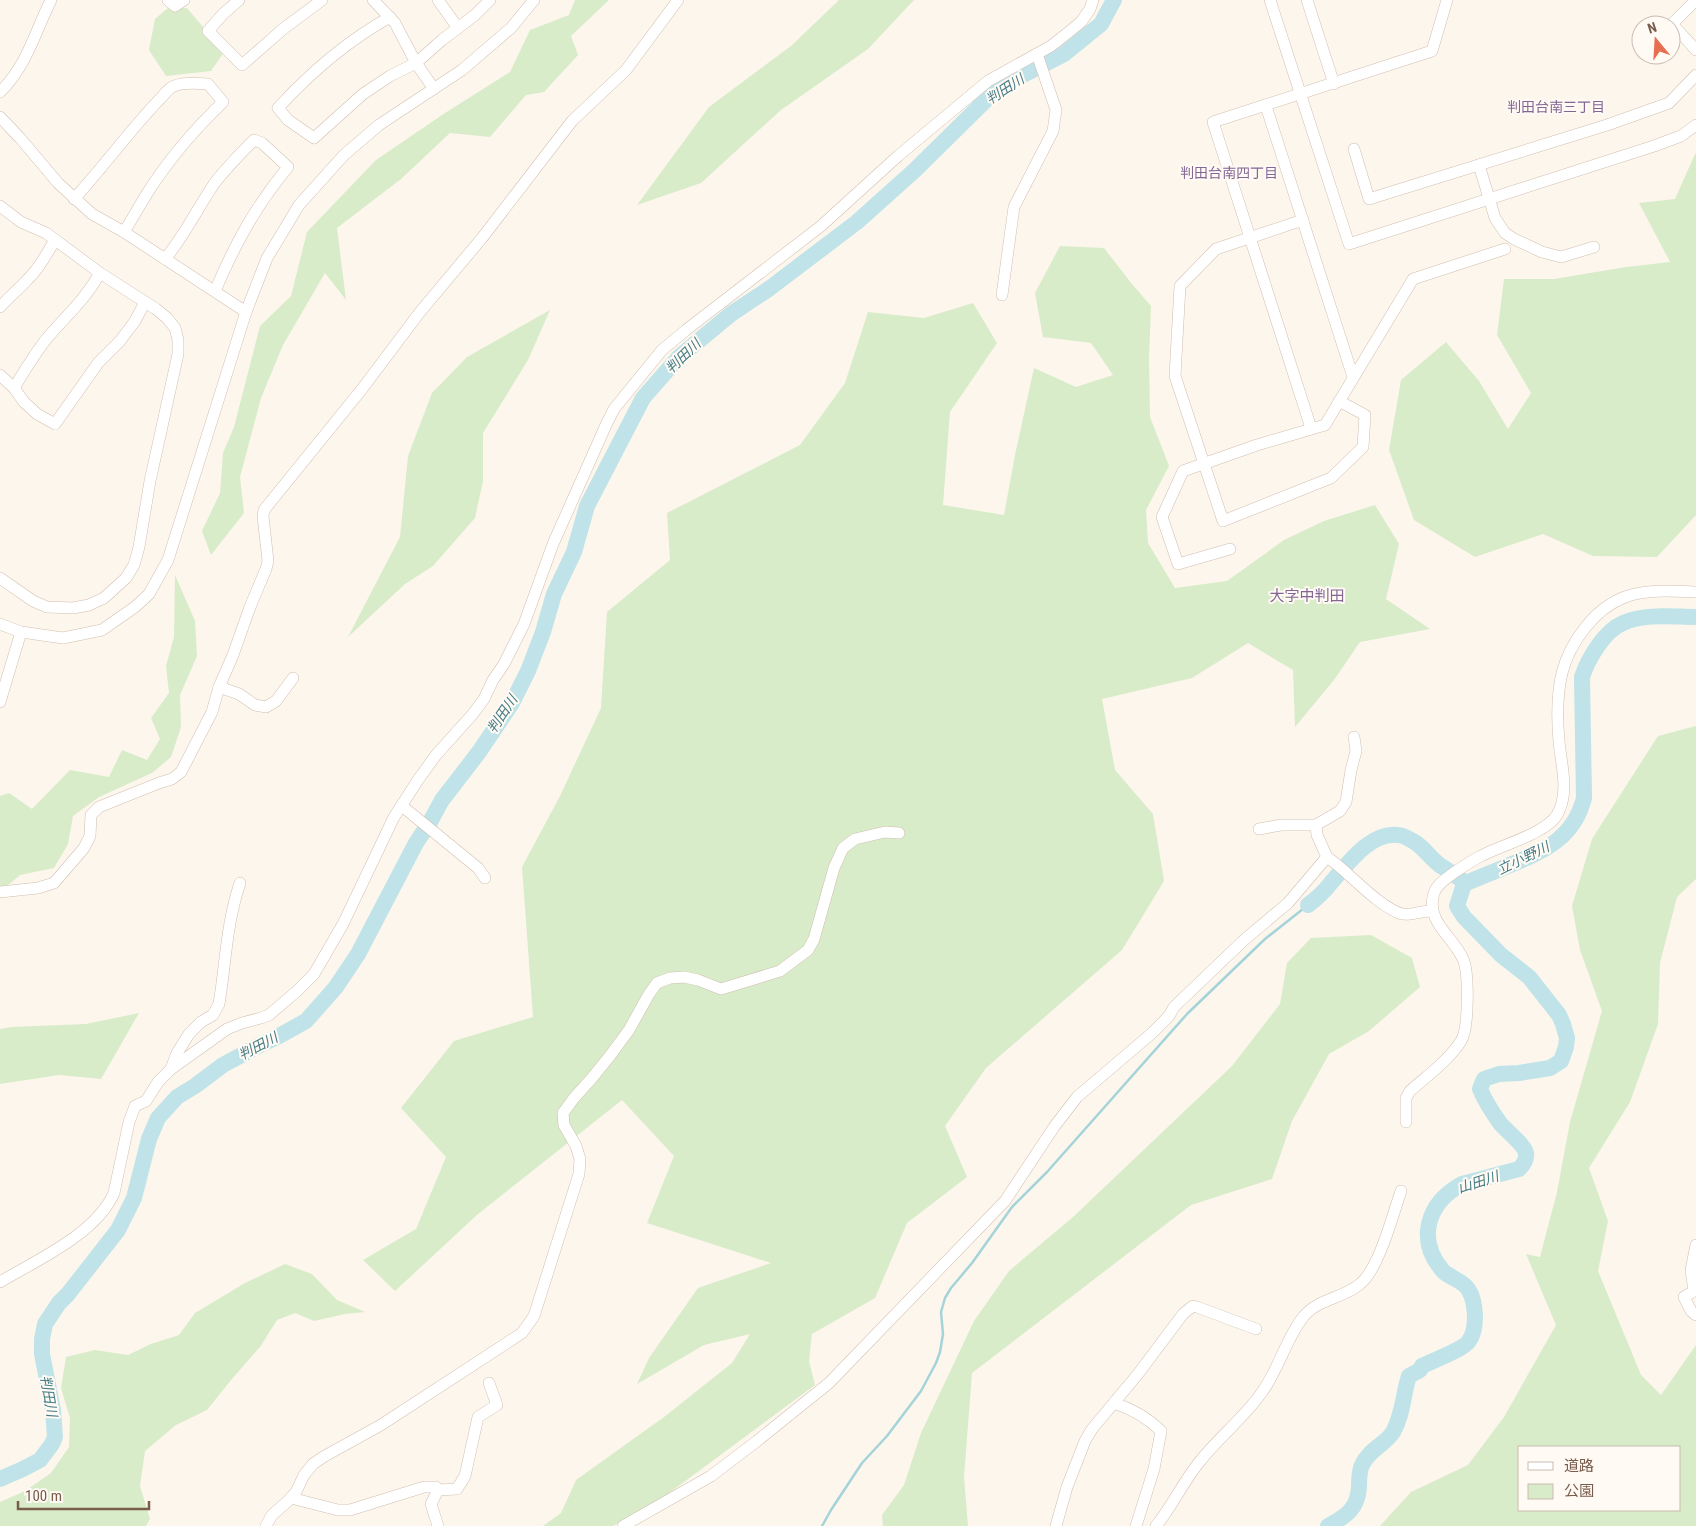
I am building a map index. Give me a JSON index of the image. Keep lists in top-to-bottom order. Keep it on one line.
{"districts":["判田台南三丁目","判田台南四丁目","大字中判田"],"water":["判田川","立小野川","山田川"],"legend":["道路","公園"],"scale_bar":"100 m","north":"top"}
